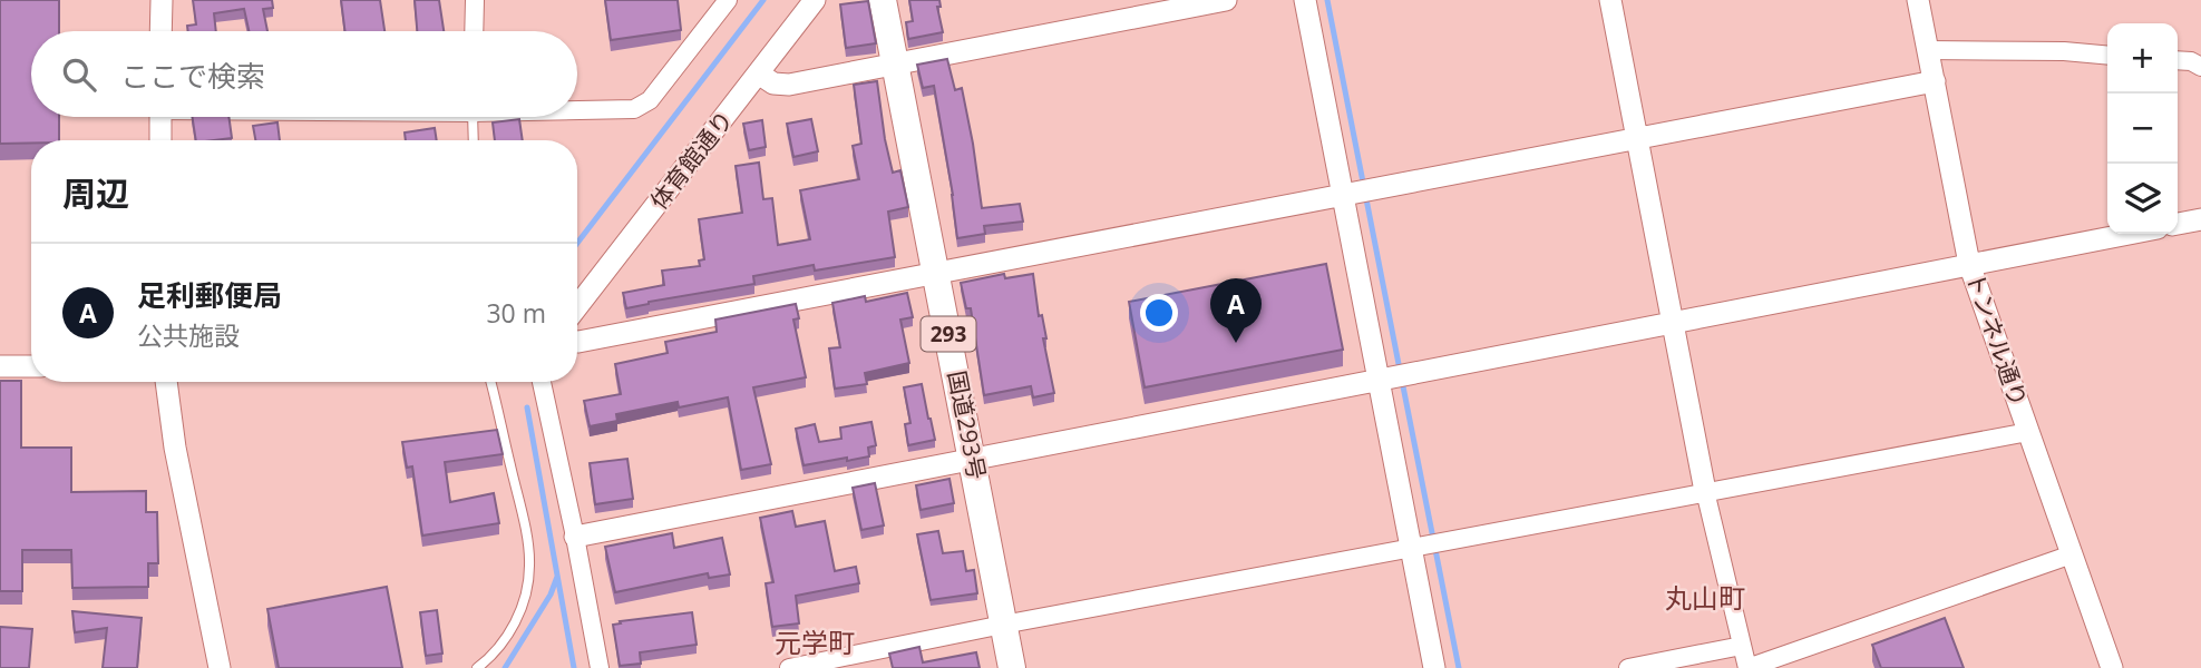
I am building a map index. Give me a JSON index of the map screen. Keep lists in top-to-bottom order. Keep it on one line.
{"streets":{"highway":["293","国道293号"],"street":["体育館通り","トンネル通り"]},"districts":["丸山町","元学町"],"page":{"map_buttons":["+","−"],"search":"ここで検索","heading":"周辺","list":[{"mark":"A","name":"足利郵便局","note":"公共施設","value":"30 m"}],"pins":"A"}}
